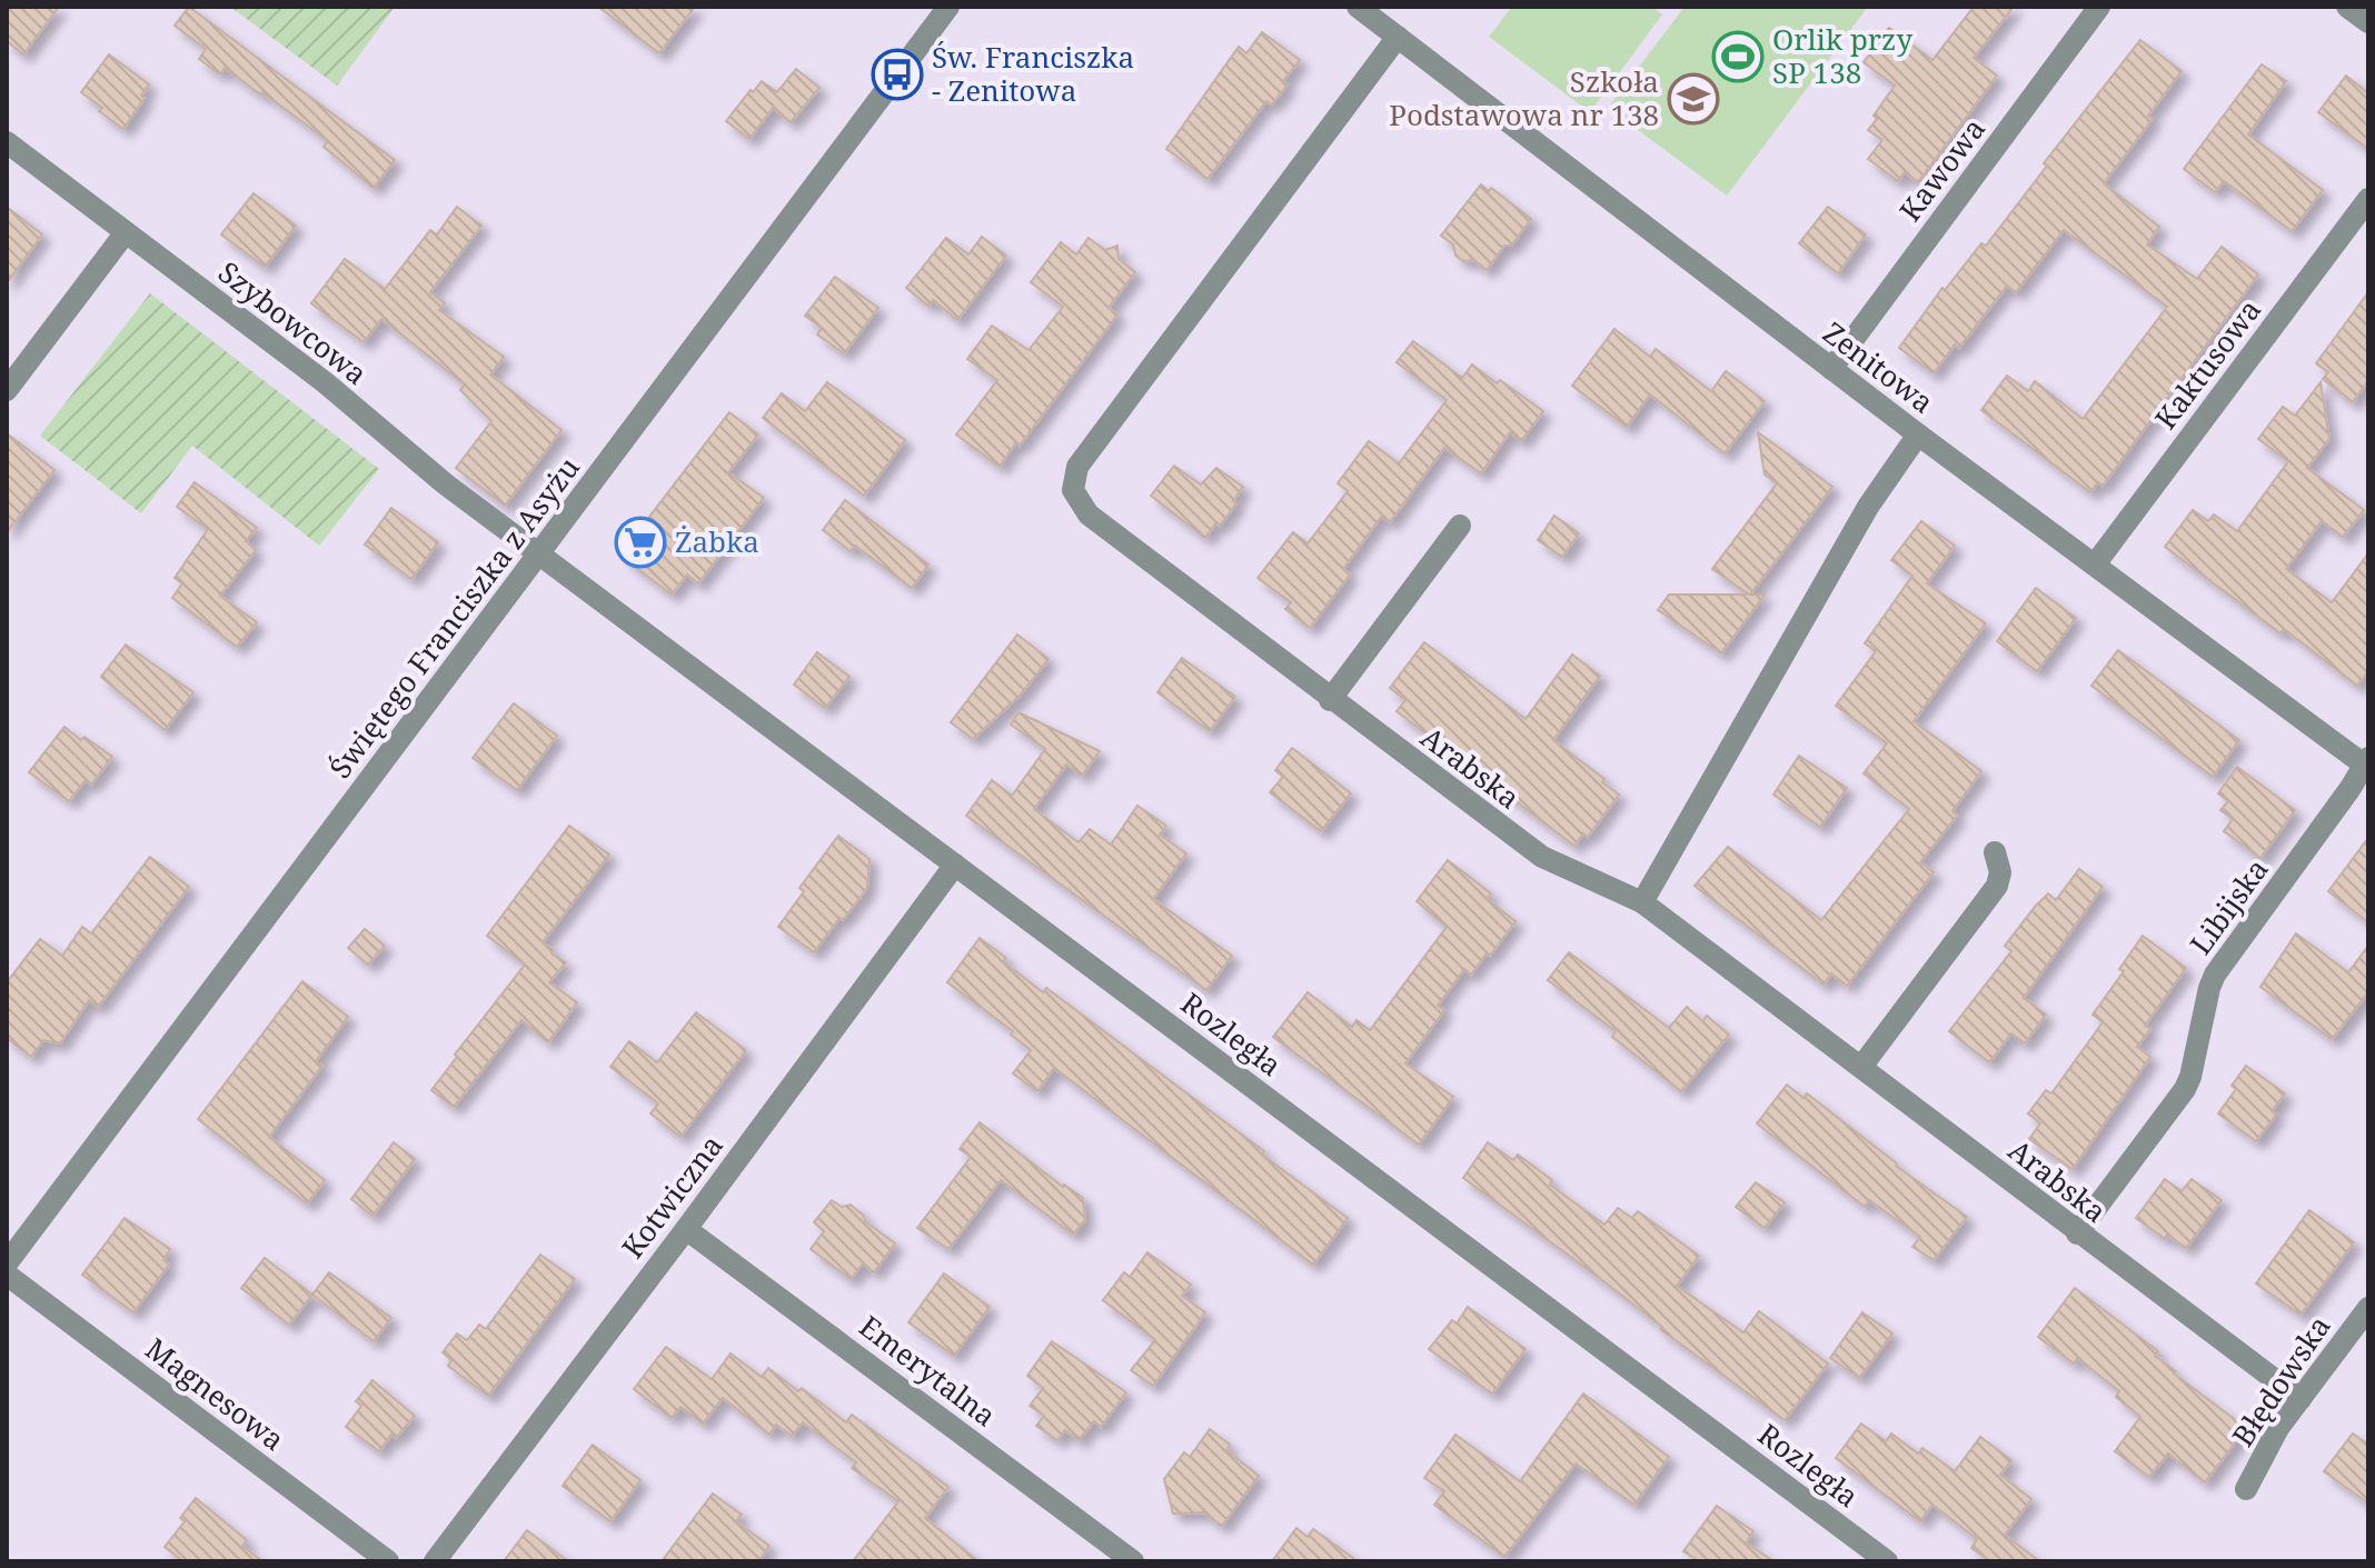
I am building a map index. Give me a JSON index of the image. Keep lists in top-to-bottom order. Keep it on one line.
{"streets":{"street":["Kawowa","Szybowcowa","Kaktusowa","Zenitowa","Świętego Franciszka z Asyżu","Arabska","Libijska","Rozległa","Kotwiczna","Emerytalna","Błędowska","Magnesowa"]},"crossings":[["Kawowa","Zenitowa"],["Szybowcowa","Świętego Franciszka z Asyżu"],["Szybowcowa","Rozległa"],["Kaktusowa","Zenitowa"],["Zenitowa","Arabska"],["Zenitowa","Libijska"],["Świętego Franciszka z Asyżu","Rozległa"],["Arabska","Libijska"],["Arabska","Błędowska"],["Rozległa","Kotwiczna"],["Kotwiczna","Emerytalna"]],"places":{"sports":["Orlik przy SP 138"],"bus stop":["Św. Franciszka - Zenitowa"],"school or university":["Szkoła Podstawowa nr 138"],"supermarket":["Żabka"]}}
